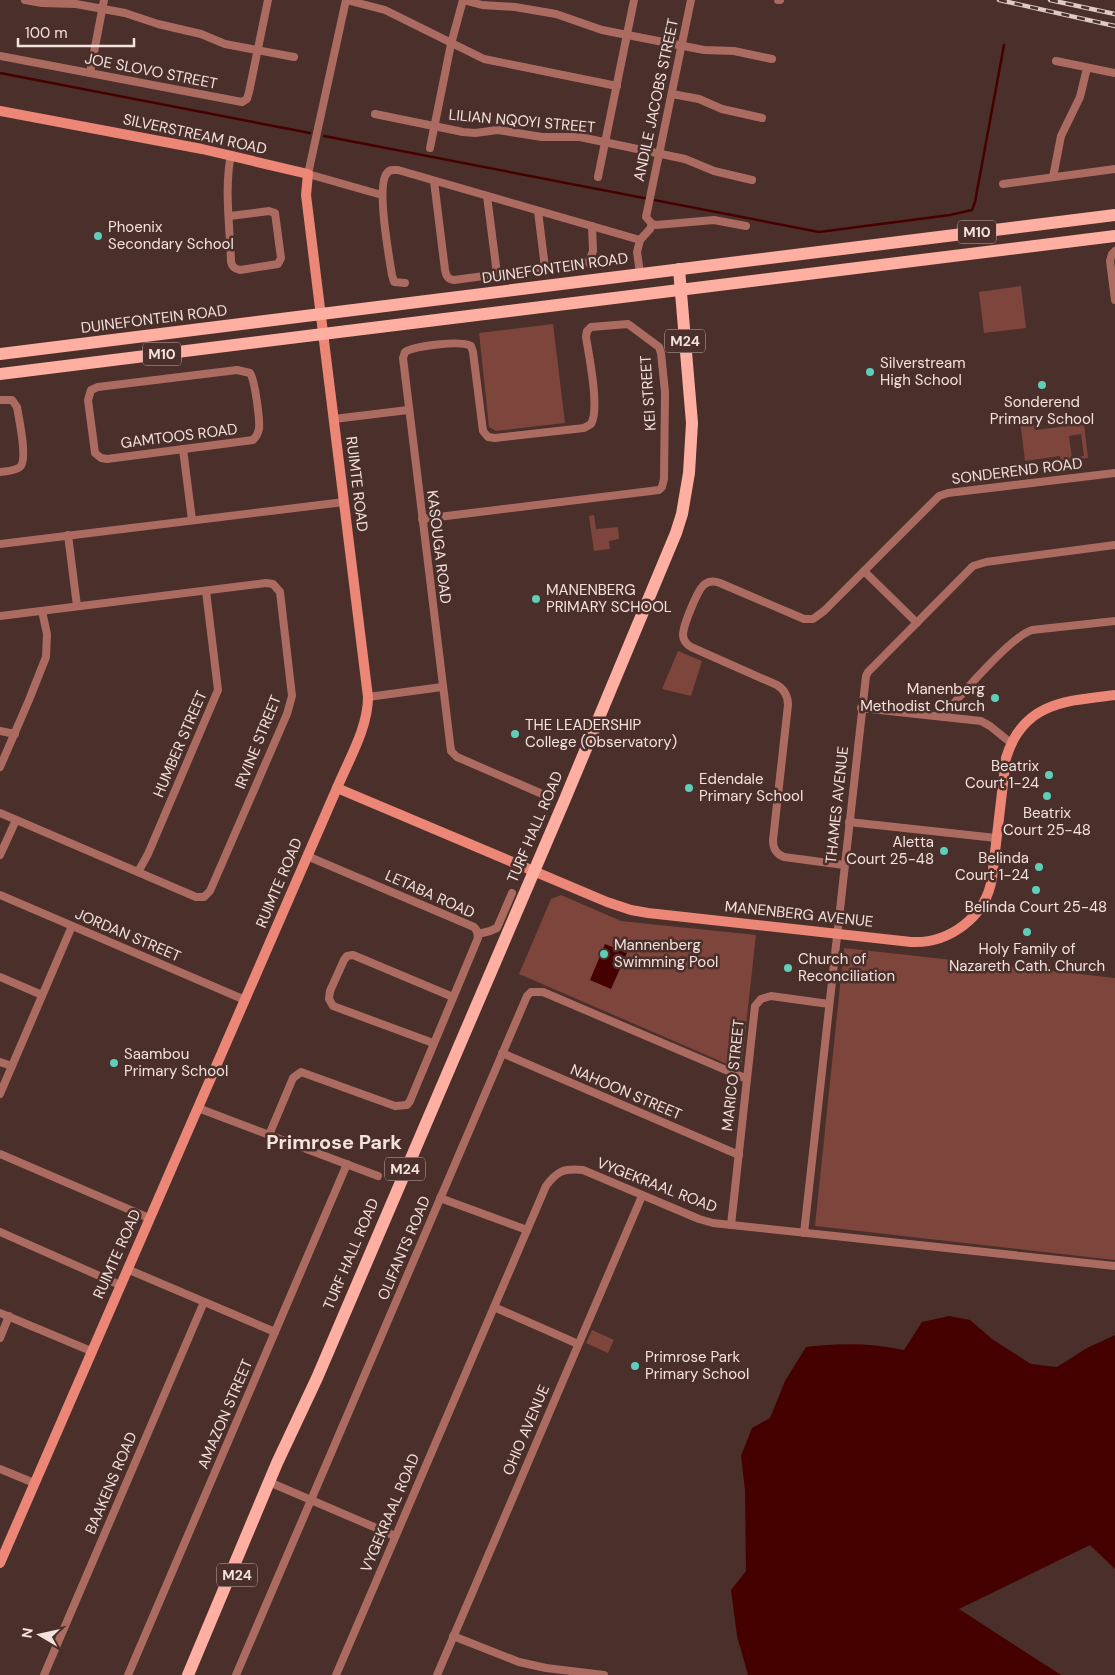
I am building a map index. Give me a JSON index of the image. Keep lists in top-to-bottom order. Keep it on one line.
{"streets":{"main road":["M10","DUINEFONTEIN ROAD","M24","TURF HALL ROAD"],"street":["JOE SLOVO STREET","ANDILE JACOBS STREET","LILIAN NQOYI STREET","SILVERSTREAM ROAD","KEI STREET","GAMTOOS ROAD","SONDEREND ROAD","RUIMTE ROAD","KASOUGA ROAD","IRVINE STREET","HUMBER STREET","THAMES AVENUE","LETABA ROAD","MANENBERG AVENUE","JORDAN STREET","MARICO STREET","NAHOON STREET","VYGEKRAAL ROAD","OLIFANTS ROAD","AMAZON STREET","OHIO AVENUE","BAAKENS ROAD"]},"crossings":[["ANDILE JACOBS STREET","LILIAN NQOYI STREET"],["SILVERSTREAM ROAD","RUIMTE ROAD"],["M10","RUIMTE ROAD"],["M10","TURF HALL ROAD"],["DUINEFONTEIN ROAD","RUIMTE ROAD"],["DUINEFONTEIN ROAD","TURF HALL ROAD"],["KEI STREET","KASOUGA ROAD"],["SONDEREND ROAD","THAMES AVENUE"],["RUIMTE ROAD","LETABA ROAD"],["RUIMTE ROAD","MANENBERG AVENUE"],["RUIMTE ROAD","JORDAN STREET"],["IRVINE STREET","HUMBER STREET"],["THAMES AVENUE","MANENBERG AVENUE"],["THAMES AVENUE","MARICO STREET"],["THAMES AVENUE","VYGEKRAAL ROAD"],["TURF HALL ROAD","MANENBERG AVENUE"],["MARICO STREET","NAHOON STREET"],["MARICO STREET","VYGEKRAAL ROAD"],["MARICO STREET","OLIFANTS ROAD"],["NAHOON STREET","OLIFANTS ROAD"],["VYGEKRAAL ROAD","OHIO AVENUE"]],"districts":["Primrose Park"],"places":["Phoenix Secondary School","Silverstream High School","Sonderend Primary School","MANENBERG PRIMARY SCHOOL","Manenberg Methodist Church","THE LEADERSHIP College (Observatory)","Beatrix Court 1-24","Edendale Primary School","Beatrix Court 25-48","Aletta Court 25-48","Belinda Court 1-24","Belinda Court 25-48","Holy Family of Nazareth Cath. Church","Mannenberg Swimming Pool","Church of Reconciliation","Saambou Primary School","Primrose Park Primary School"],"scale_bar":"100 m","north":"left"}
